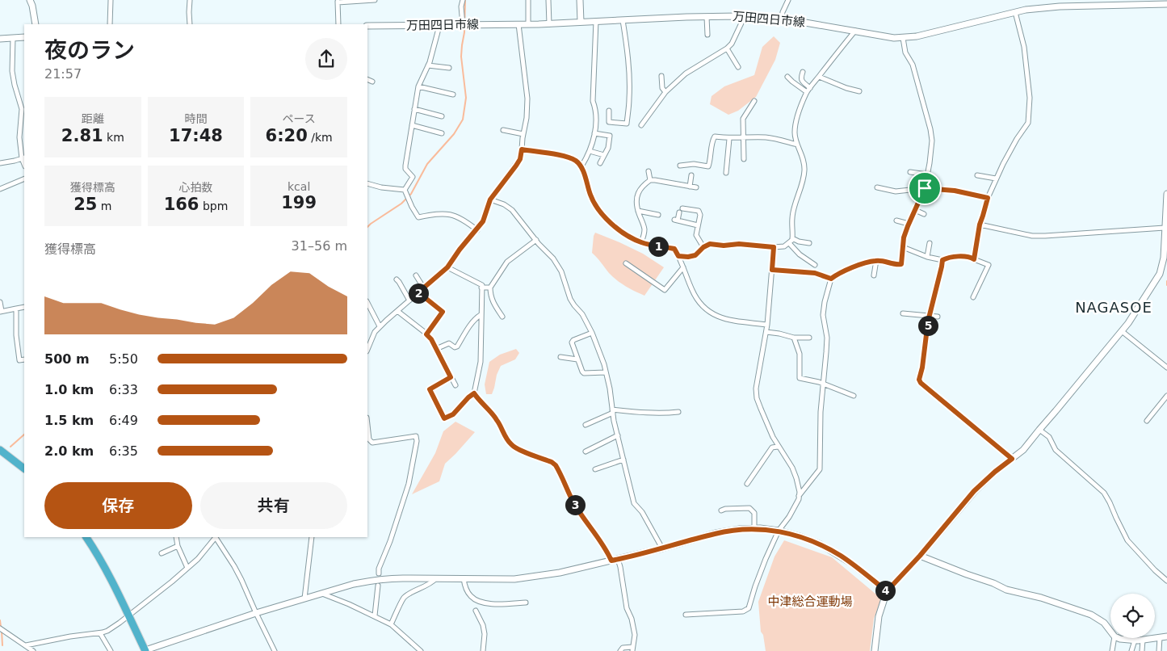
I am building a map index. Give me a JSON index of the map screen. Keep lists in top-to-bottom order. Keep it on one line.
{"streets":{"street":["万田四日市線"]},"districts":["NAGASOE"],"parks":["中津総合運動場"],"page":{"heading":["夜のラン","21:57"],"stats":[["距離","2.81 km"],["時間","17:48"],["ペース","6:20 /km"],["獲得標高","25 m"],["心拍数","166 bpm"],["kcal","199"]],"chart":["獲得標高","31–56 m"],"pins":["1","2","5","3","4"],"list":[{"name":"500 m","note":"5:50"},{"name":"1.0 km","note":"6:33"},{"name":"1.5 km","note":"6:49"},{"name":"2.0 km","note":"6:35"}],"buttons":["保存","共有"]}}
